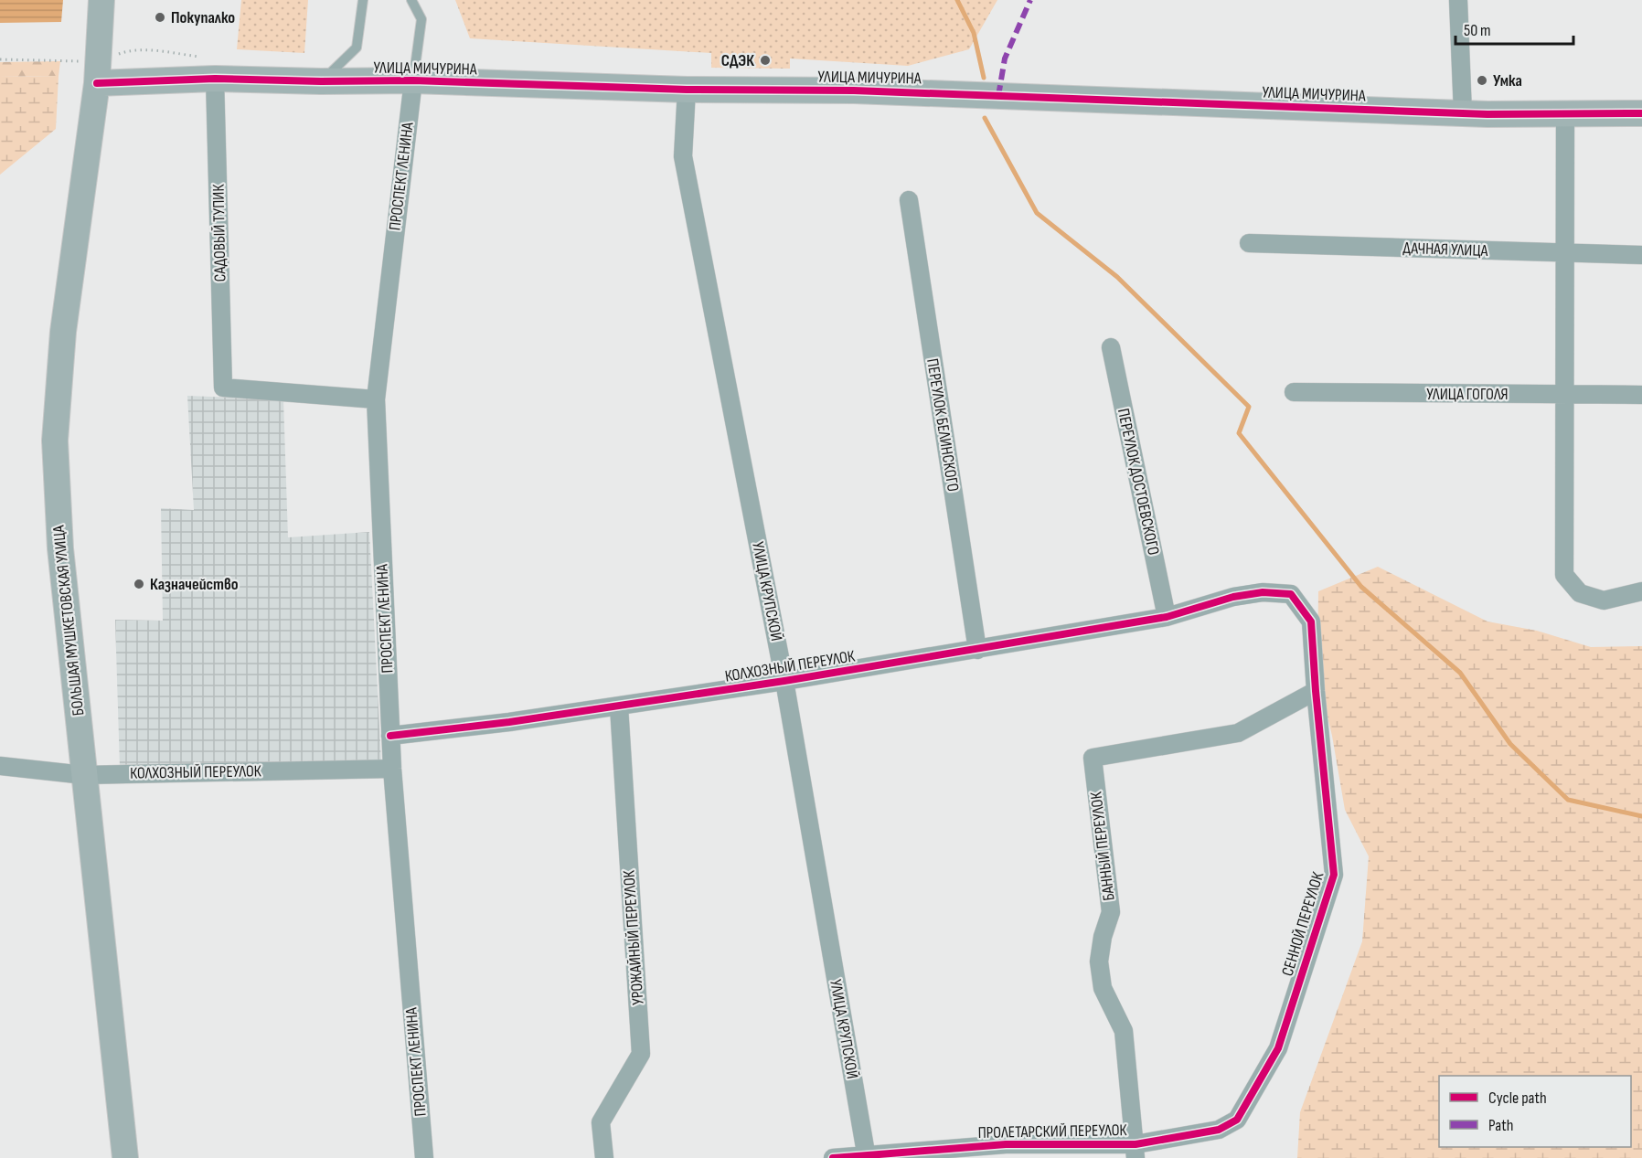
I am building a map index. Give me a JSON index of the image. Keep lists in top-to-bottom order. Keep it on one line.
{"streets":{"street":["УЛИЦА МИЧУРИНА","ПРОСПЕКТ ЛЕНИНА","САДОВЫЙ ТУПИК","ДАЧНАЯ УЛИЦА","УЛИЦА ГОГОЛЯ","ПЕРЕУЛОК БЕЛИНСКОГО","ПЕРЕУЛОК ДОСТОЕВСКОГО","УЛИЦА КРУПСКОЙ","БОЛЬШАЯ МУШКЕТОВСКАЯ УЛИЦА","КОЛХОЗНЫЙ ПЕРЕУЛОК","БАННЫЙ ПЕРЕУЛОК","СЕННОЙ ПЕРЕУЛОК","УРОЖАЙНЫЙ ПЕРЕУЛОК","ПРОЛЕТАРСКИЙ ПЕРЕУЛОК"]},"crossings":[["УЛИЦА МИЧУРИНА","ПРОСПЕКТ ЛЕНИНА"],["УЛИЦА МИЧУРИНА","САДОВЫЙ ТУПИК"],["УЛИЦА МИЧУРИНА","УЛИЦА КРУПСКОЙ"],["УЛИЦА МИЧУРИНА","БОЛЬШАЯ МУШКЕТОВСКАЯ УЛИЦА"],["ПРОСПЕКТ ЛЕНИНА","САДОВЫЙ ТУПИК"],["ПРОСПЕКТ ЛЕНИНА","КОЛХОЗНЫЙ ПЕРЕУЛОК"],["ПЕРЕУЛОК БЕЛИНСКОГО","КОЛХОЗНЫЙ ПЕРЕУЛОК"],["ПЕРЕУЛОК ДОСТОЕВСКОГО","КОЛХОЗНЫЙ ПЕРЕУЛОК"],["УЛИЦА КРУПСКОЙ","КОЛХОЗНЫЙ ПЕРЕУЛОК"],["УЛИЦА КРУПСКОЙ","ПРОЛЕТАРСКИЙ ПЕРЕУЛОК"],["БОЛЬШАЯ МУШКЕТОВСКАЯ УЛИЦА","КОЛХОЗНЫЙ ПЕРЕУЛОК"],["КОЛХОЗНЫЙ ПЕРЕУЛОК","СЕННОЙ ПЕРЕУЛОК"],["КОЛХОЗНЫЙ ПЕРЕУЛОК","УРОЖАЙНЫЙ ПЕРЕУЛОК"],["БАННЫЙ ПЕРЕУЛОК","СЕННОЙ ПЕРЕУЛОК"],["БАННЫЙ ПЕРЕУЛОК","ПРОЛЕТАРСКИЙ ПЕРЕУЛОК"],["СЕННОЙ ПЕРЕУЛОК","ПРОЛЕТАРСКИЙ ПЕРЕУЛОК"]],"places":["Покупалко","СДЭК","Умка","Казначейство"],"legend":["Cycle path","Path"],"scale_bar":"50 m"}
